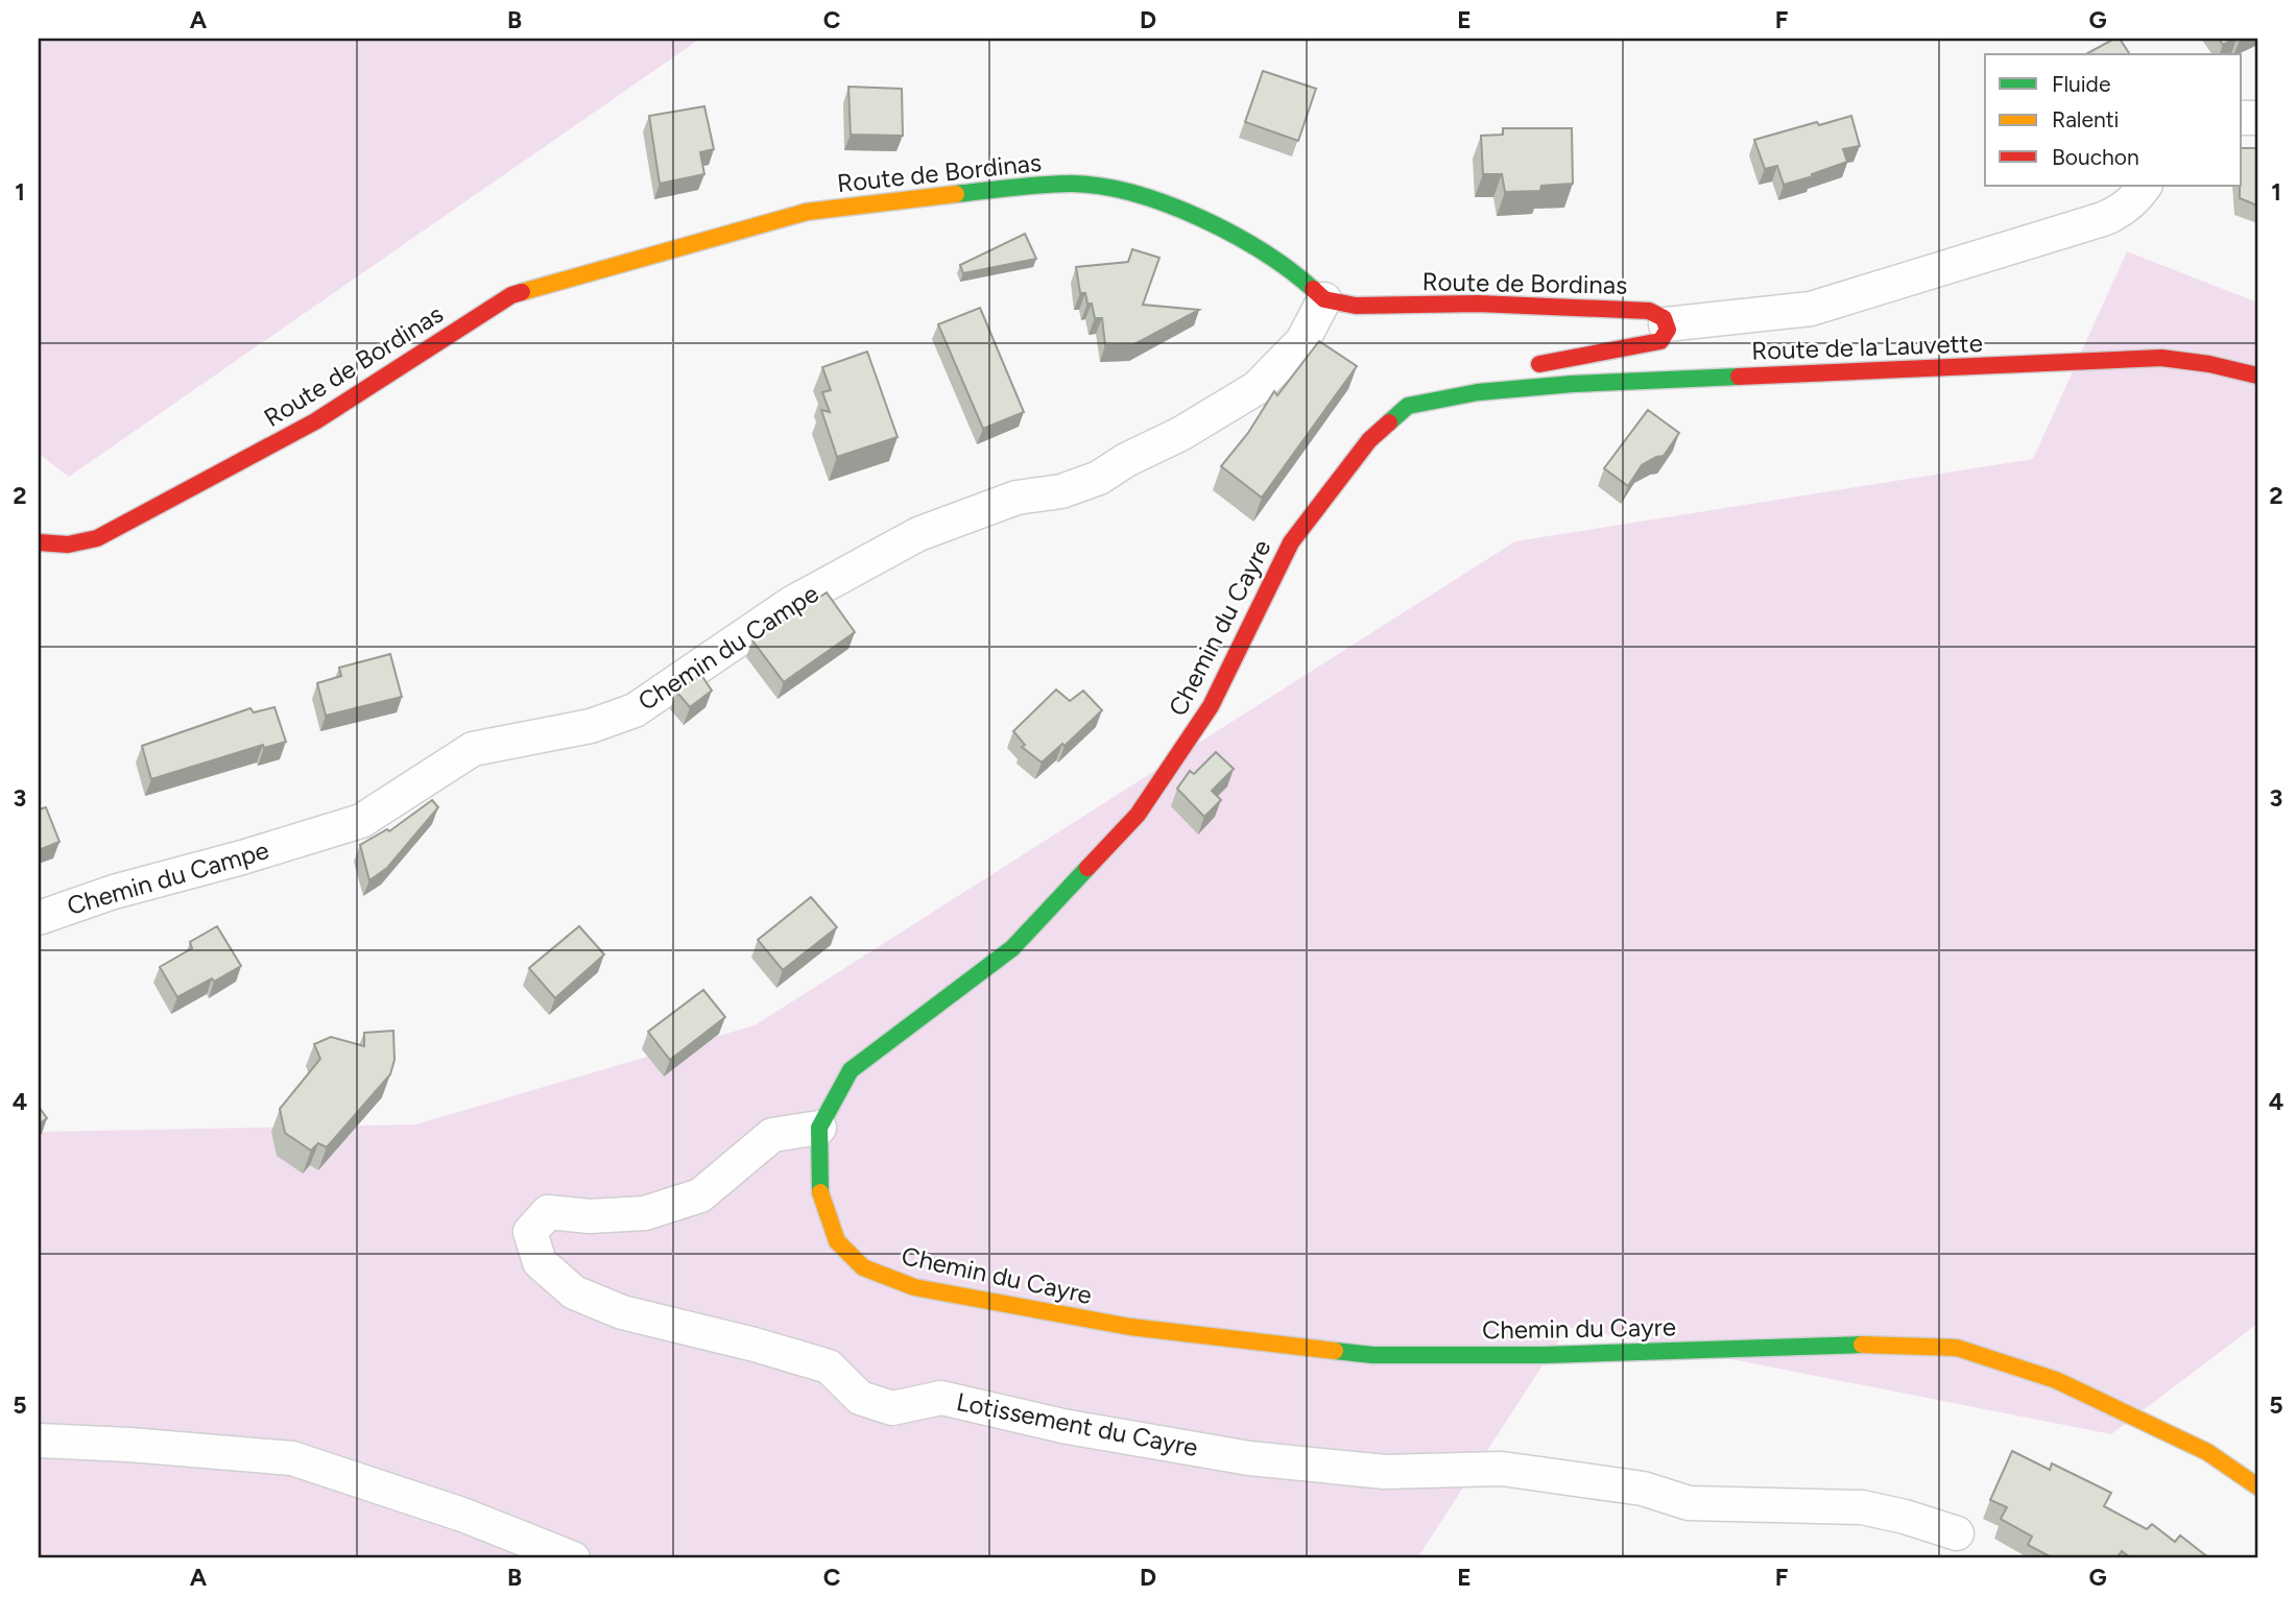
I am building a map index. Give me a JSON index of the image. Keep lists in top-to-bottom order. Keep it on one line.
{"streets":{"street":["Route de Bordinas","Route de la Lauvette","Chemin du Cayre","Chemin du Campe","Lotissement du Cayre"]},"crossings":[["Route de Bordinas","Chemin du Campe"],["Route de la Lauvette","Chemin du Cayre"],["Chemin du Cayre","Lotissement du Cayre"]],"legend":["Fluide","Ralenti","Bouchon"],"grid":{"columns":["A","B","C","D","E","F","G"],"rows":["1","2","3","4","5"]}}
